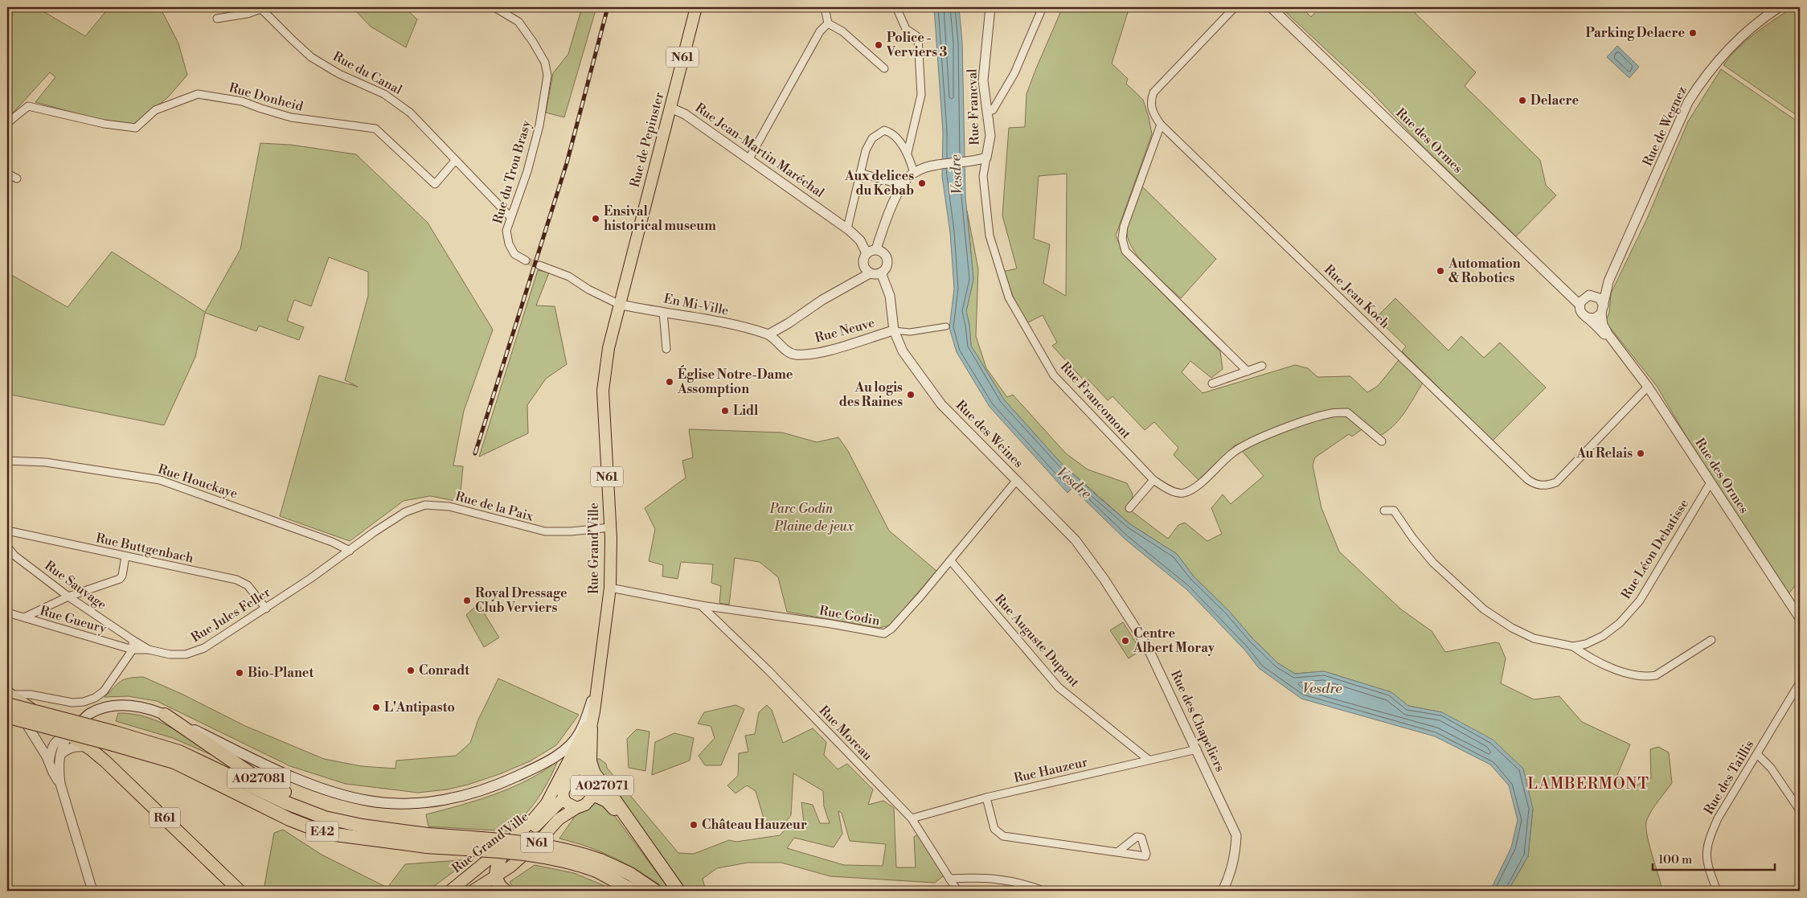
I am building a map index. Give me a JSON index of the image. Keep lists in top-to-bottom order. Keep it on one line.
{"streets":{"highway":["A027081","A027071","R61","E42"],"main road":["N61","Rue de Pepinster","Rue Grand'Ville"],"street":["Rue du Canal","Rue Donheid","Rue Francval","Rue de Wegnez","Rue des Ormes","Rue Jean-Martin Maréchal","Rue du Trou Brasy","Rue Jean Koch","En Mi-Ville","Rue Neuve","Rue Francomont","Rue des Weines","Rue Houckaye","Rue de la Paix","Rue Buttgenbach","Rue Léon Debatisse","Rue Sauvage","Rue Jules Feller","Rue Godin","Rue Gueury","Rue Auguste Dupont","Rue des Chapeliers","Rue Moreau","Rue Hauzeur","Rue des Taillis"]},"crossings":[["Rue du Canal","Rue Donheid"],["Rue du Canal","Rue du Trou Brasy"],["Rue Francval","Rue Francomont"],["Rue de Wegnez","Rue des Ormes"],["Rue de Pepinster","Rue Jean-Martin Maréchal"],["Rue de Pepinster","En Mi-Ville"],["Rue de Pepinster","Rue Grand'Ville"],["Rue des Ormes","Rue Jean Koch"],["Rue des Ormes","Rue Léon Debatisse"],["Rue Jean-Martin Maréchal","Rue des Weines"],["En Mi-Ville","Rue Neuve"],["En Mi-Ville","Rue Grand'Ville"],["Rue Neuve","Rue des Weines"],["Rue des Weines","Rue Godin"],["Rue des Weines","Rue des Chapeliers"],["Rue Houckaye","Rue Jules Feller"],["Rue de la Paix","Rue Grand'Ville"],["Rue de la Paix","Rue Jules Feller"],["Rue Buttgenbach","Rue Jules Feller"],["Rue Grand'Ville","Rue Godin"],["Rue Grand'Ville","A027071"],["Rue Sauvage","Rue Jules Feller"],["Rue Jules Feller","Rue Gueury"],["Rue Godin","Rue Auguste Dupont"],["Rue Godin","Rue Moreau"],["Rue Auguste Dupont","Rue Hauzeur"],["Rue des Chapeliers","Rue Hauzeur"],["Rue Moreau","Rue Hauzeur"],["A027081","E42"],["R61","E42"]],"districts":["LAMBERMONT"],"water":["Vesdre"],"parks":["Parc Godin","Plaine de jeux"],"places":["Parking Delacre","Police - Verviers 3","Delacre","Aux delices du Kebab","Ensival historical museum","Automation & Robotics","Église Notre-Dame Assomption","Au logis des Raines","Lidl","Au Relais","Royal Dressage Club Verviers","Centre Albert Moray","Conradt","Bio-Planet","L'Antipasto","Château Hauzeur"],"scale_bar":"100 m"}
